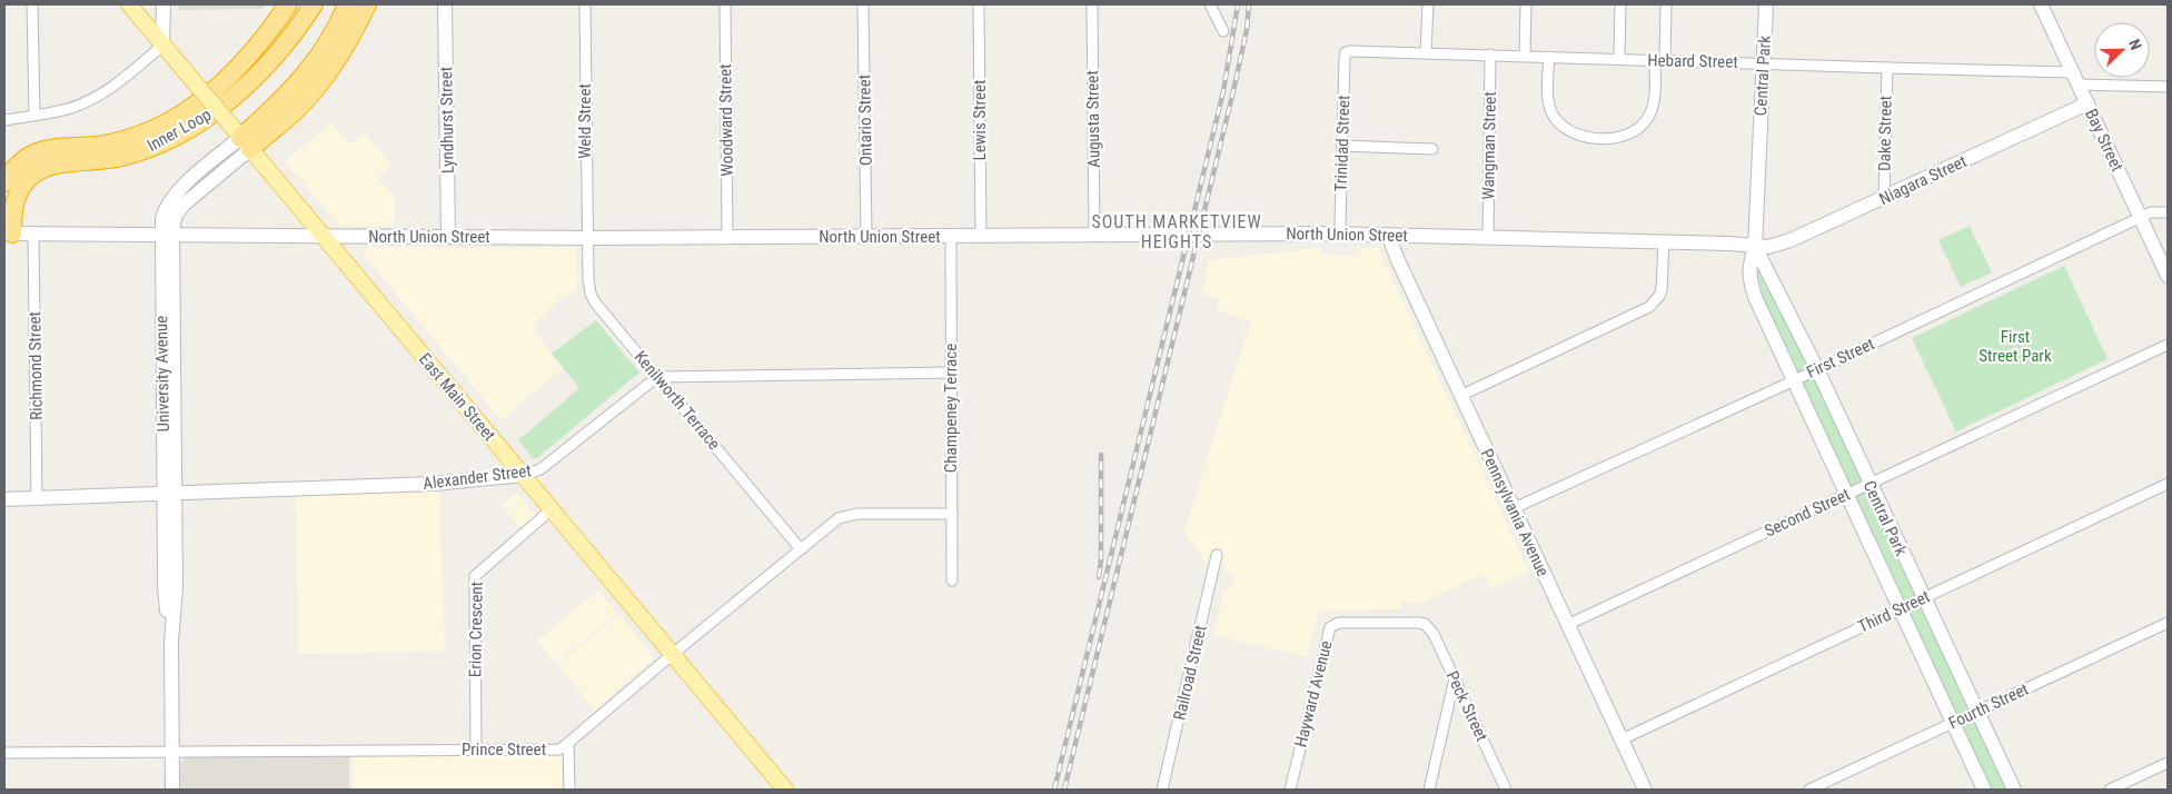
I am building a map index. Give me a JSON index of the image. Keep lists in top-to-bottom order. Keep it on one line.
{"streets":{"highway":["Inner Loop"],"main road":["East Main Street"],"street":["Hebard Street","Central Park","Augusta Street","Lyndhurst Street","Woodward Street","Ontario Street","Lewis Street","Weld Street","Dake Street","Bay Street","Trinidad Street","Wangman Street","Niagara Street","North Union Street","First Street","Richmond Street","University Avenue","Kenilworth Terrace","Champeney Terrace","Alexander Street","Pennsylvania Avenue","Second Street","Third Street","Erion Crescent","Railroad Street","Hayward Avenue","Peck Street","Fourth Street","Prince Street"]},"crossings":[["Hebard Street","Central Park"],["Hebard Street","Dake Street"],["Hebard Street","Bay Street"],["Hebard Street","Trinidad Street"],["Hebard Street","Wangman Street"],["Central Park","Niagara Street"],["Central Park","North Union Street"],["Central Park","First Street"],["Central Park","Second Street"],["Central Park","Third Street"],["Central Park","Fourth Street"],["Augusta Street","North Union Street"],["Lyndhurst Street","North Union Street"],["Woodward Street","North Union Street"],["Ontario Street","North Union Street"],["Lewis Street","North Union Street"],["Weld Street","North Union Street"],["Weld Street","Kenilworth Terrace"],["Inner Loop","North Union Street"],["Dake Street","Niagara Street"],["Bay Street","Niagara Street"],["Bay Street","First Street"],["Trinidad Street","North Union Street"],["Wangman Street","North Union Street"],["Niagara Street","North Union Street"],["North Union Street","Richmond Street"],["North Union Street","University Avenue"],["North Union Street","East Main Street"],["North Union Street","Kenilworth Terrace"],["North Union Street","Champeney Terrace"],["North Union Street","Pennsylvania Avenue"],["First Street","Pennsylvania Avenue"],["Richmond Street","Alexander Street"],["University Avenue","East Main Street"],["University Avenue","Alexander Street"],["University Avenue","Prince Street"],["East Main Street","Alexander Street"],["East Main Street","Erion Crescent"],["East Main Street","Prince Street"],["Kenilworth Terrace","Alexander Street"],["Kenilworth Terrace","Prince Street"],["Champeney Terrace","Prince Street"],["Pennsylvania Avenue","Second Street"],["Pennsylvania Avenue","Third Street"],["Erion Crescent","Prince Street"],["Hayward Avenue","Peck Street"]],"districts":["SOUTH MARKETVIEW HEIGHTS"],"parks":["First Street Park"],"north":"top right"}
